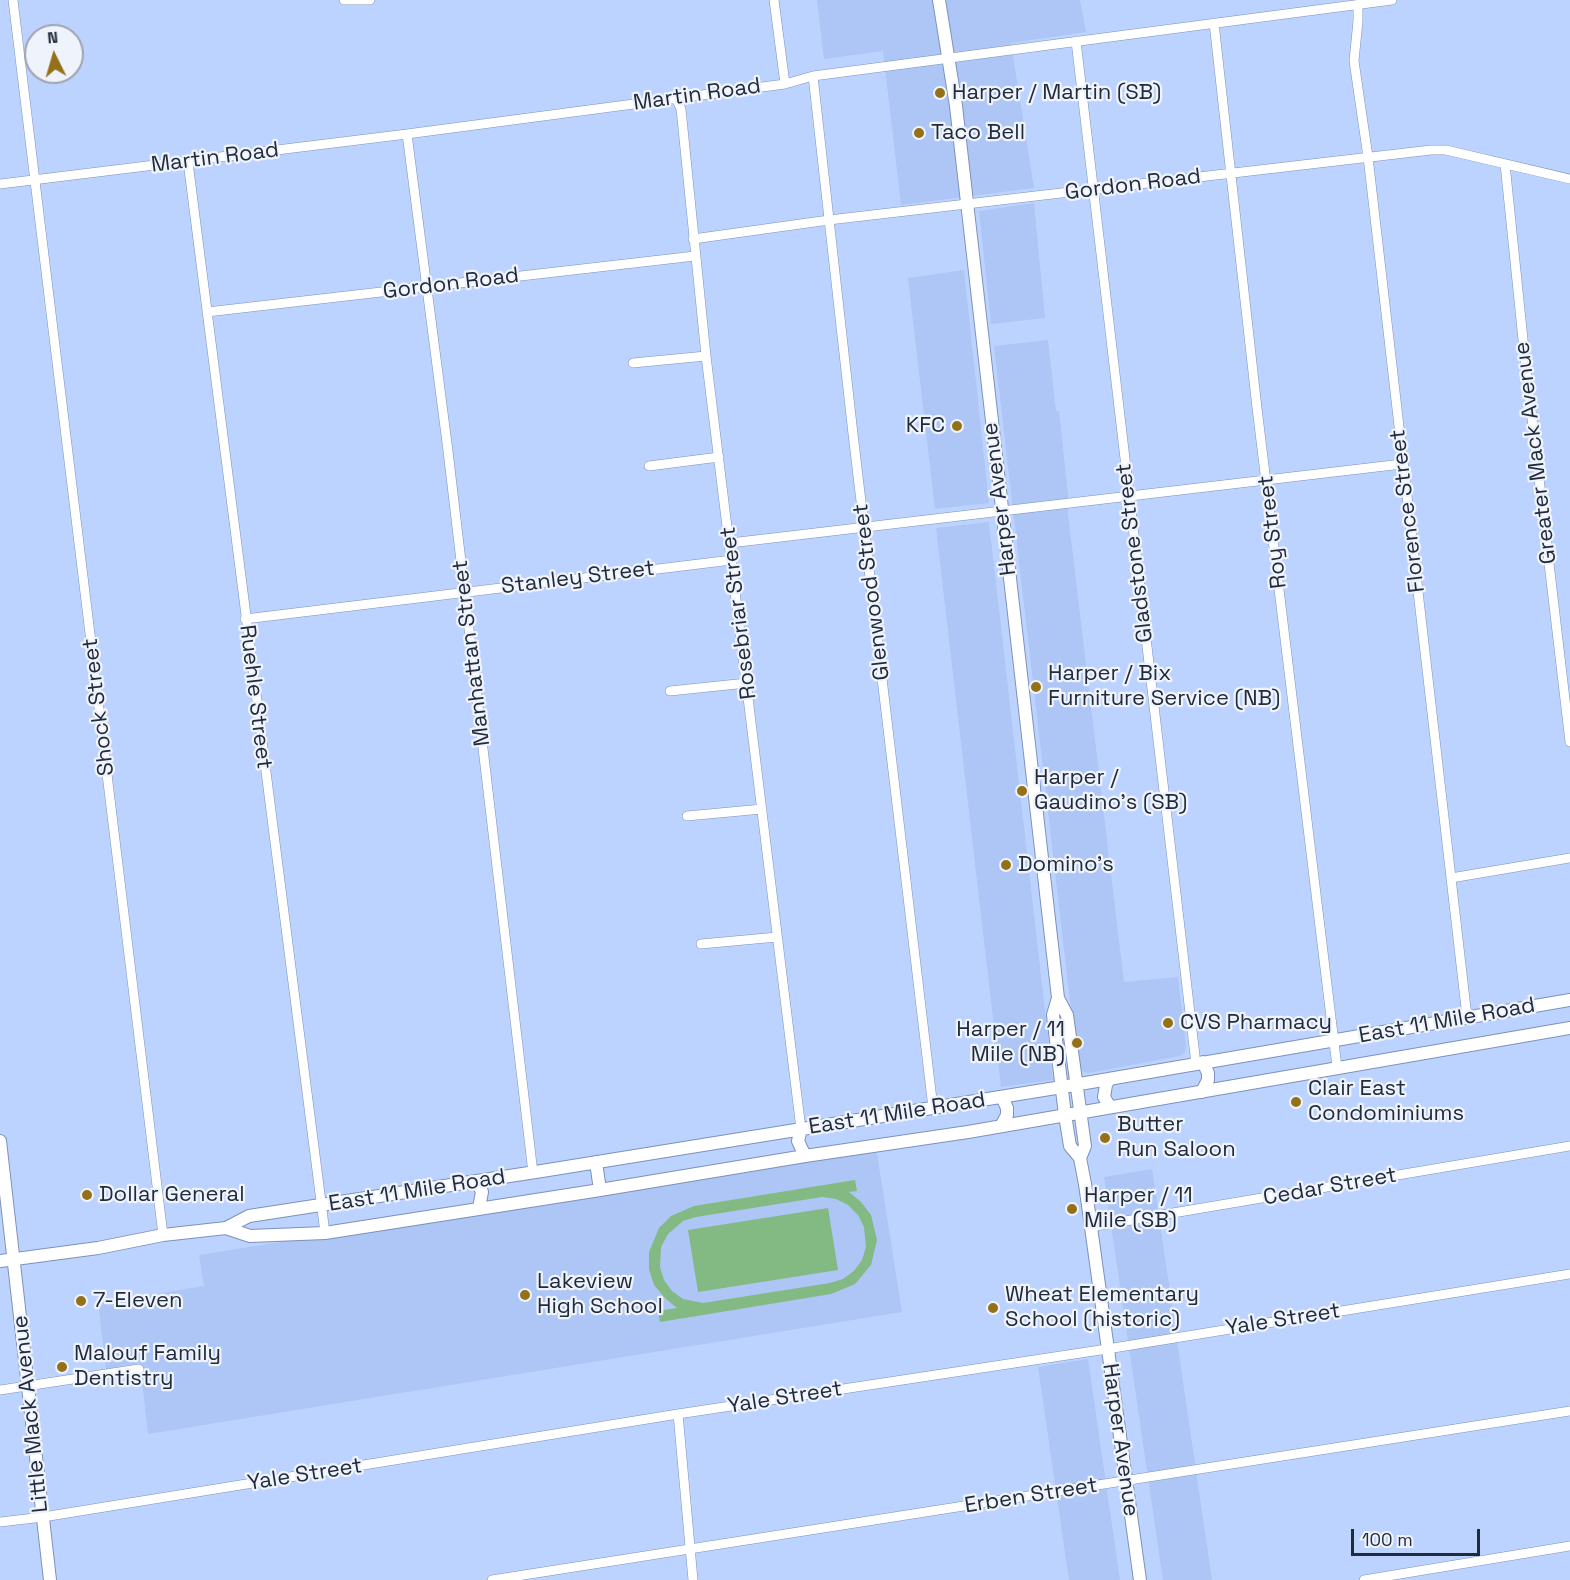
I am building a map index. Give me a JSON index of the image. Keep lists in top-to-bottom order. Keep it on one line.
{"streets":{"main road":["Harper Avenue","East 11 Mile Road","Little Mack Avenue"],"street":["Martin Road","Gordon Road","Greater Mack Avenue","Florence Street","Roy Street","Gladstone Street","Stanley Street","Glenwood Street","Rosebriar Street","Manhattan Street","Ruehle Street","Shock Street","Cedar Street","Yale Street","Erben Street"]},"crossings":[["Martin Road","Harper Avenue"],["Martin Road","Florence Street"],["Martin Road","Roy Street"],["Martin Road","Gladstone Street"],["Martin Road","Glenwood Street"],["Martin Road","Rosebriar Street"],["Martin Road","Manhattan Street"],["Martin Road","Ruehle Street"],["Martin Road","Shock Street"],["Gordon Road","Greater Mack Avenue"],["Gordon Road","Harper Avenue"],["Gordon Road","Florence Street"],["Gordon Road","Roy Street"],["Gordon Road","Gladstone Street"],["Gordon Road","Glenwood Street"],["Gordon Road","Rosebriar Street"],["Gordon Road","Manhattan Street"],["Gordon Road","Ruehle Street"],["Harper Avenue","East 11 Mile Road"],["Harper Avenue","Cedar Street"],["Harper Avenue","Yale Street"],["Harper Avenue","Erben Street"],["Florence Street","East 11 Mile Road"],["Roy Street","East 11 Mile Road"],["Gladstone Street","East 11 Mile Road"],["Stanley Street","Rosebriar Street"],["Stanley Street","Manhattan Street"],["Stanley Street","Ruehle Street"],["Glenwood Street","East 11 Mile Road"],["Rosebriar Street","East 11 Mile Road"],["Manhattan Street","East 11 Mile Road"],["Ruehle Street","East 11 Mile Road"],["Shock Street","East 11 Mile Road"],["East 11 Mile Road","Little Mack Avenue"],["Yale Street","Little Mack Avenue"]],"places":["Harper / Martin (SB)","Taco Bell","KFC","Harper / Bix Furniture Service (NB)","Harper / Gaudino's (SB)","Domino's","CVS Pharmacy","Harper / 11 Mile (NB)","Clair East Condominiums","Butter Run Saloon","Dollar General","Harper / 11 Mile (SB)","Lakeview High School","7-Eleven","Wheat Elementary School (historic)","Malouf Family Dentistry"],"scale_bar":"100 m","north":"top"}
